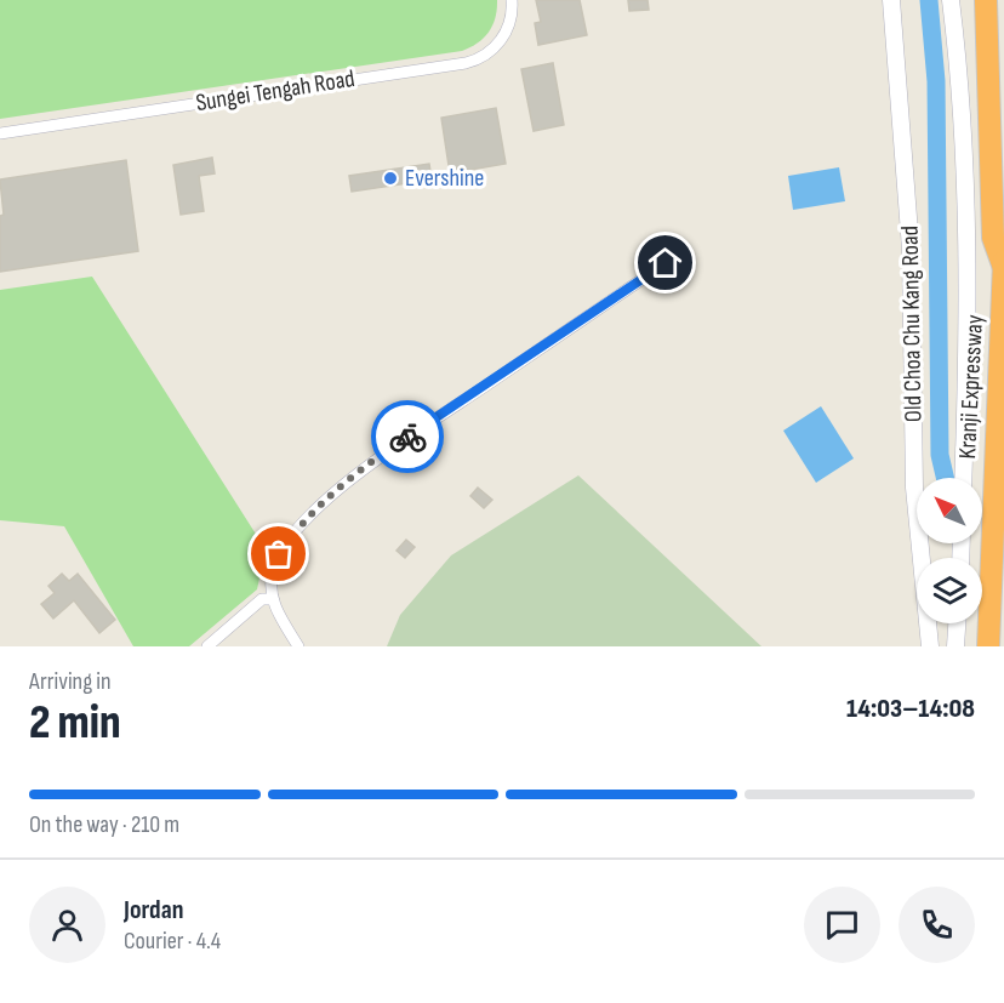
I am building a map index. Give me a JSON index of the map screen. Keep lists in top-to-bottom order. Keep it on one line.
{"streets":{"highway":["Kranji Expressway"],"main road":["Old Choa Chu Kang Road"],"street":["Sungei Tengah Road"]},"places":["Evershine"],"north":"top left","page":{"heading":["2 min","Arriving in","14:03–14:08"],"panel":["Jordan","Courier · 4.4"],"bar":"On the way · 210 m"}}
